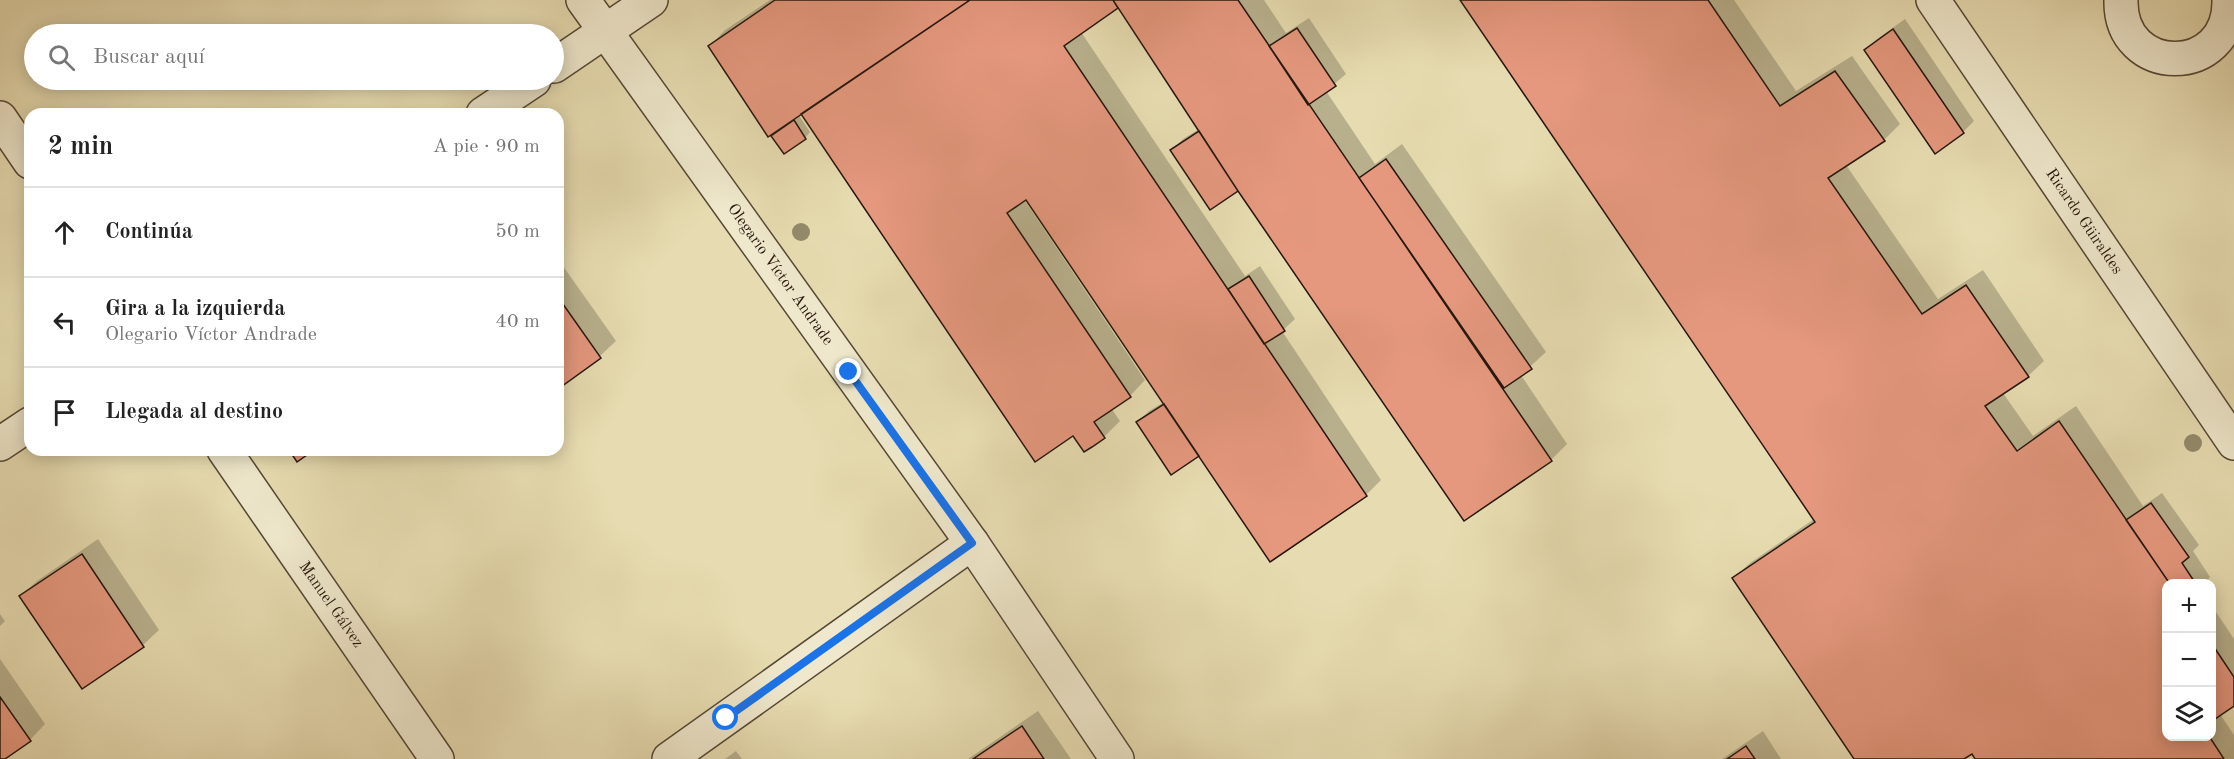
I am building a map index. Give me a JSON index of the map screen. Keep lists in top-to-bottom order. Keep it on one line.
{"streets":{"street":["Ricardo Güiraldes","Olegario Víctor Andrade","Manuel Gálvez"]},"page":{"search":"Buscar aquí","heading":["2 min","A pie · 90 m"],"list":[["Continúa","50 m"],["Gira a la izquierda","Olegario Víctor Andrade","40 m"],"Llegada al destino"],"map_buttons":["+","−"]}}
